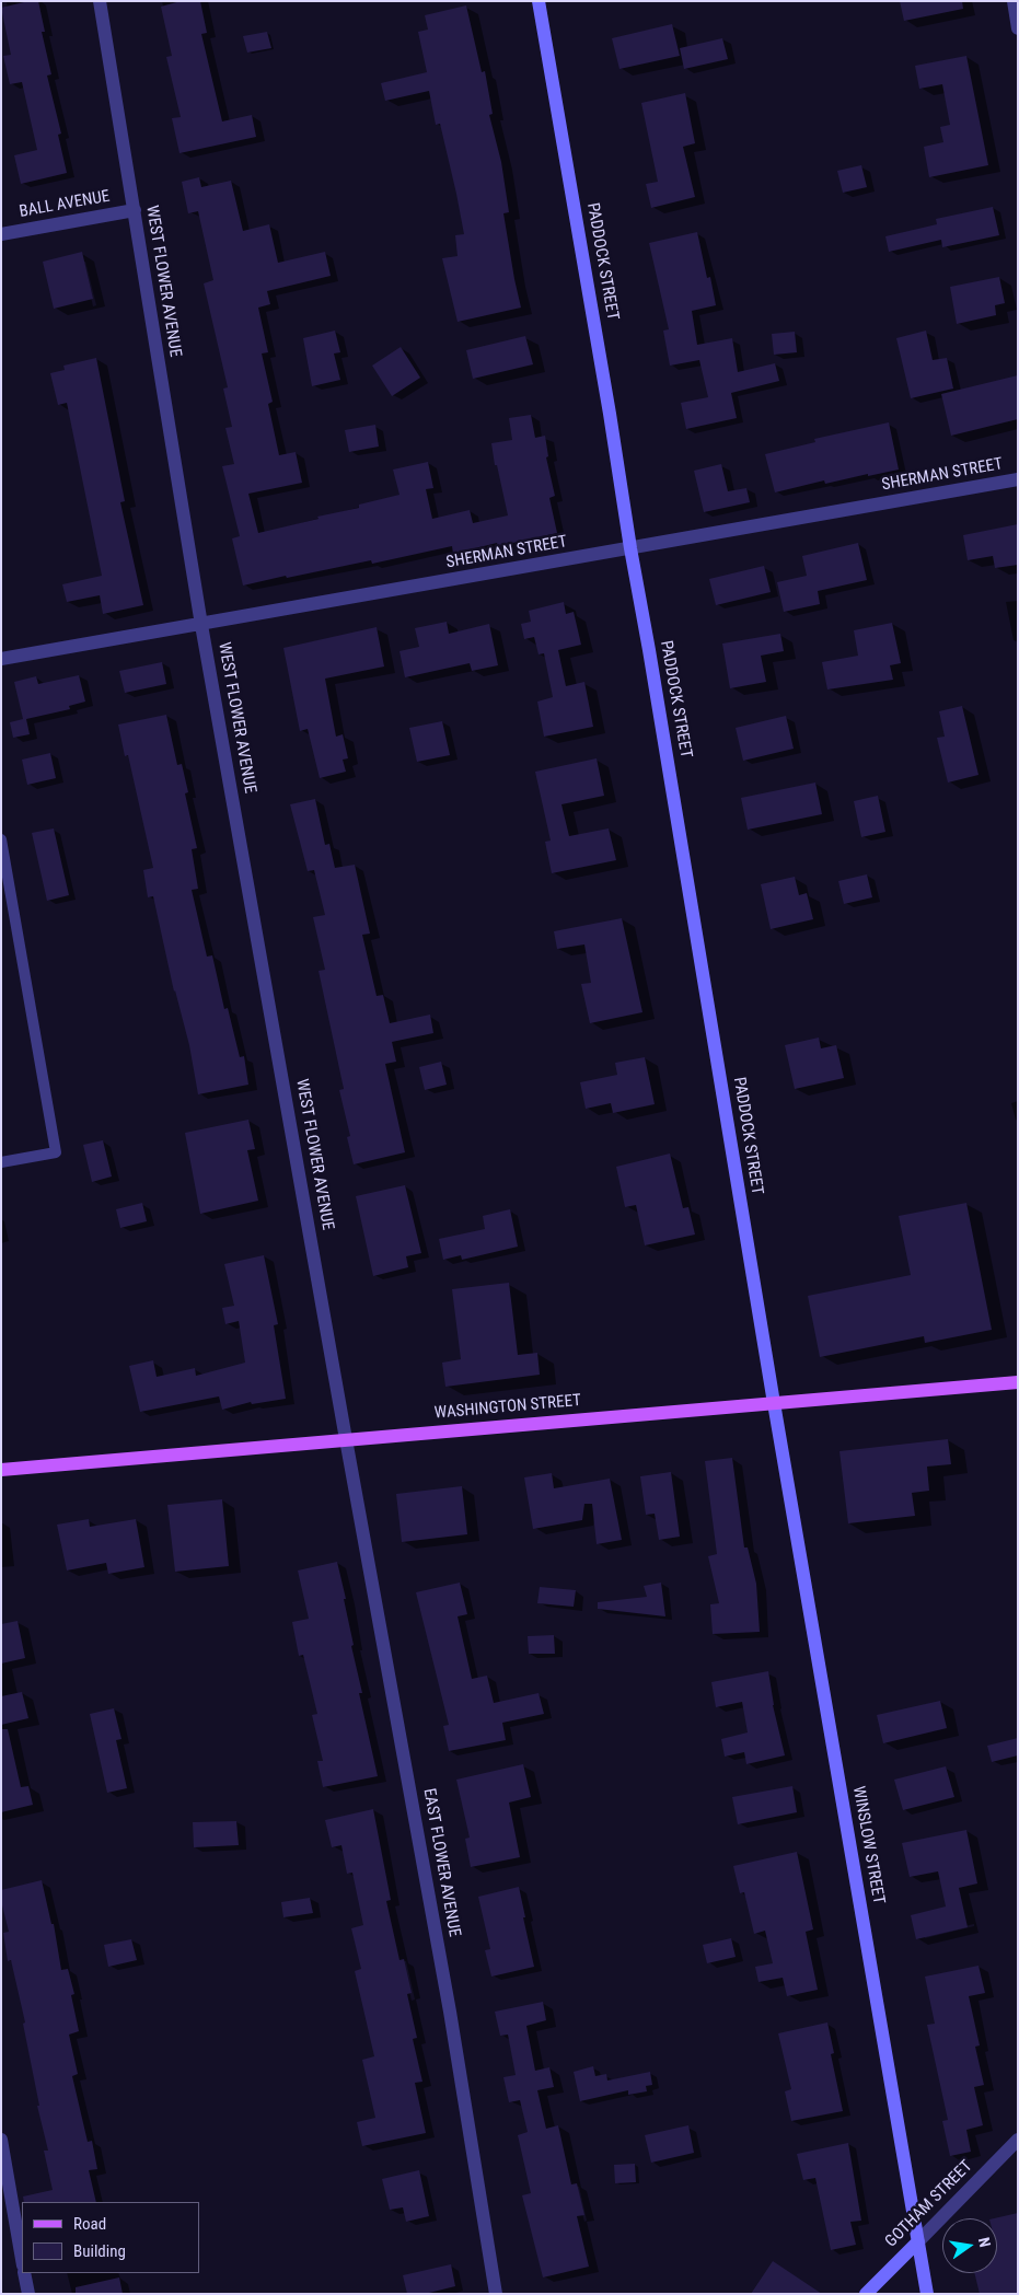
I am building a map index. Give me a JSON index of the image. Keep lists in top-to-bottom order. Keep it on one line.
{"streets":{"main road":["PADDOCK STREET","WASHINGTON STREET","WINSLOW STREET","GOTHAM STREET"],"street":["BALL AVENUE","WEST FLOWER AVENUE","SHERMAN STREET","EAST FLOWER AVENUE"]},"crossings":[["BALL AVENUE","WEST FLOWER AVENUE"],["PADDOCK STREET","SHERMAN STREET"],["PADDOCK STREET","WASHINGTON STREET"],["PADDOCK STREET","WINSLOW STREET"],["WEST FLOWER AVENUE","SHERMAN STREET"],["WEST FLOWER AVENUE","WASHINGTON STREET"],["WEST FLOWER AVENUE","EAST FLOWER AVENUE"],["WASHINGTON STREET","WINSLOW STREET"],["WASHINGTON STREET","EAST FLOWER AVENUE"],["WINSLOW STREET","GOTHAM STREET"]],"legend":["Road","Building"],"north":"right"}
